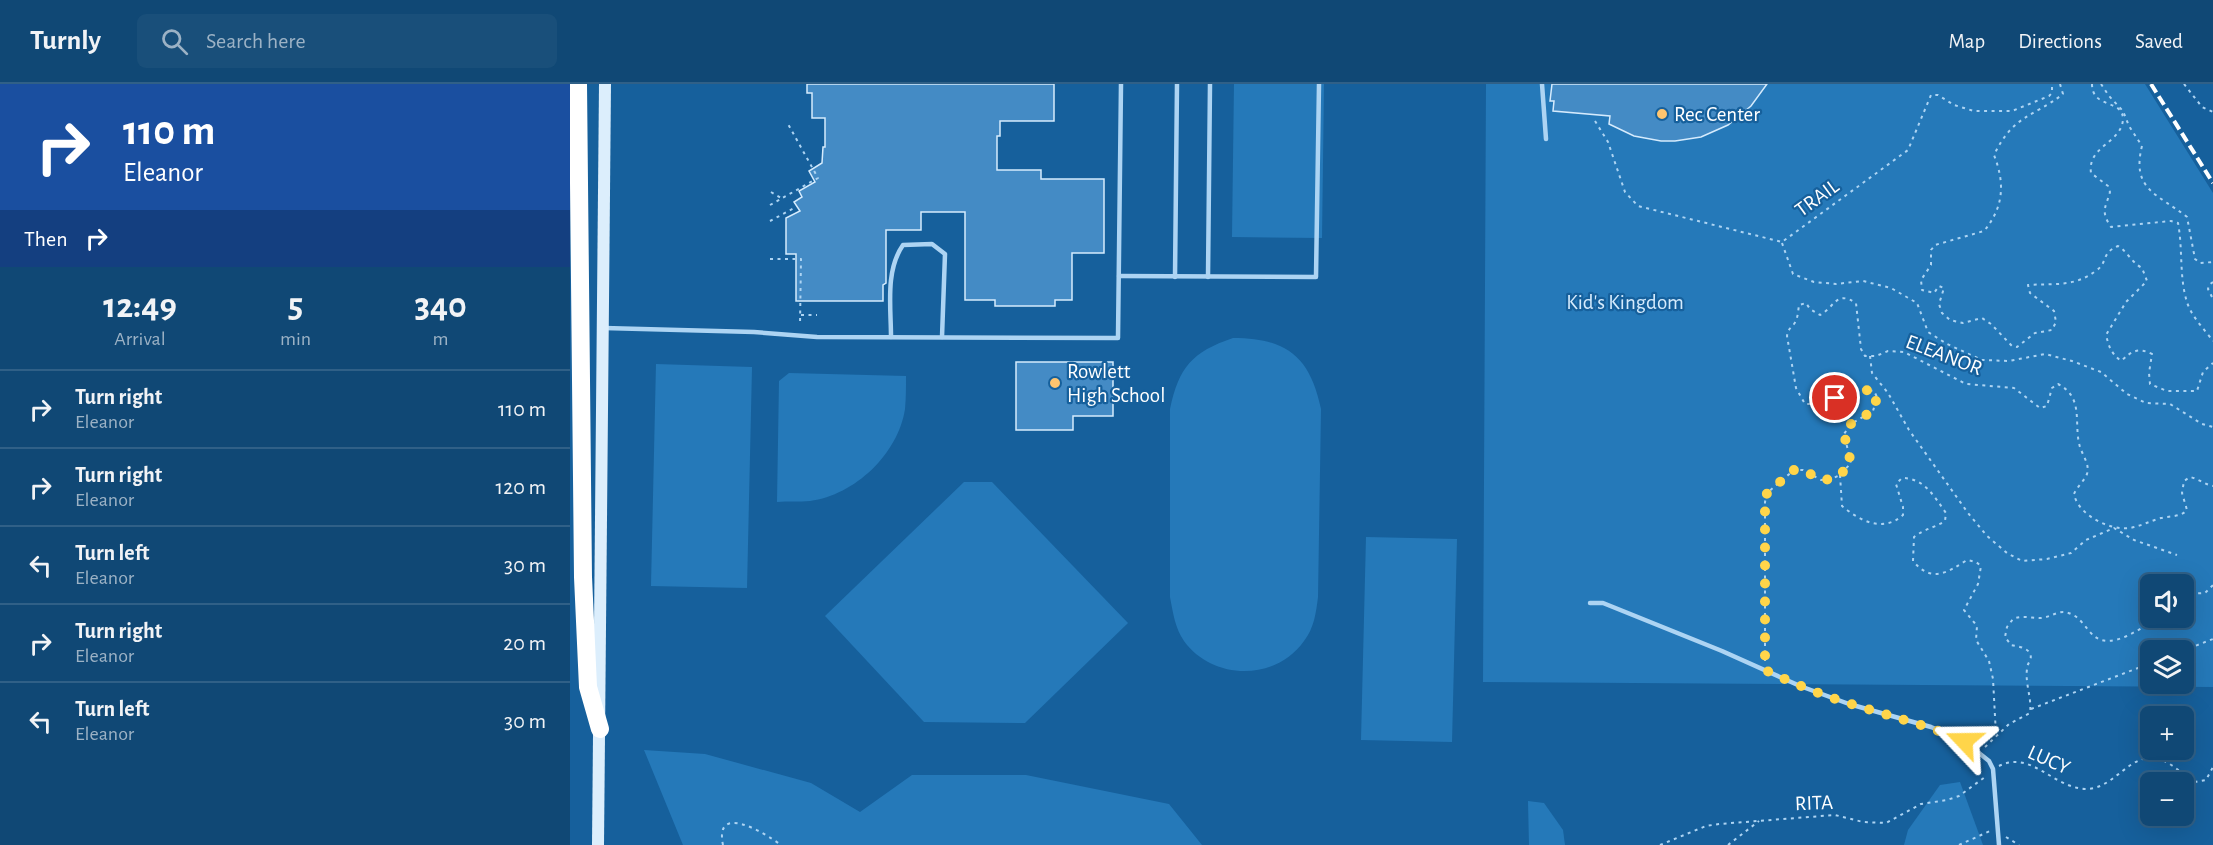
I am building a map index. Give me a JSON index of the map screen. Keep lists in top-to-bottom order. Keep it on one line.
{"streets":{"path":["TRAIL","ELEANOR","LUCY","RITA"]},"crossings":[["LUCY","RITA"]],"parks":["Kid's Kingdom"],"places":["Rec Center","Rowlett High School"],"page":{"header":"Turnly","search":"Search here","nav":["Map","Directions","Saved"],"turn":["110 m","Eleanor"],"then":"Then","eta":["12:49","Arrival","5","min","340","m"],"list":[{"name":"Turn right","note":"Eleanor","value":"110 m"},{"name":"Turn right","note":"Eleanor","value":"120 m"},{"name":"Turn left","note":"Eleanor","value":"30 m"},{"name":"Turn right","note":"Eleanor","value":"20 m"},{"name":"Turn left","note":"Eleanor","value":"30 m"}],"map_buttons":["+","−"]}}
